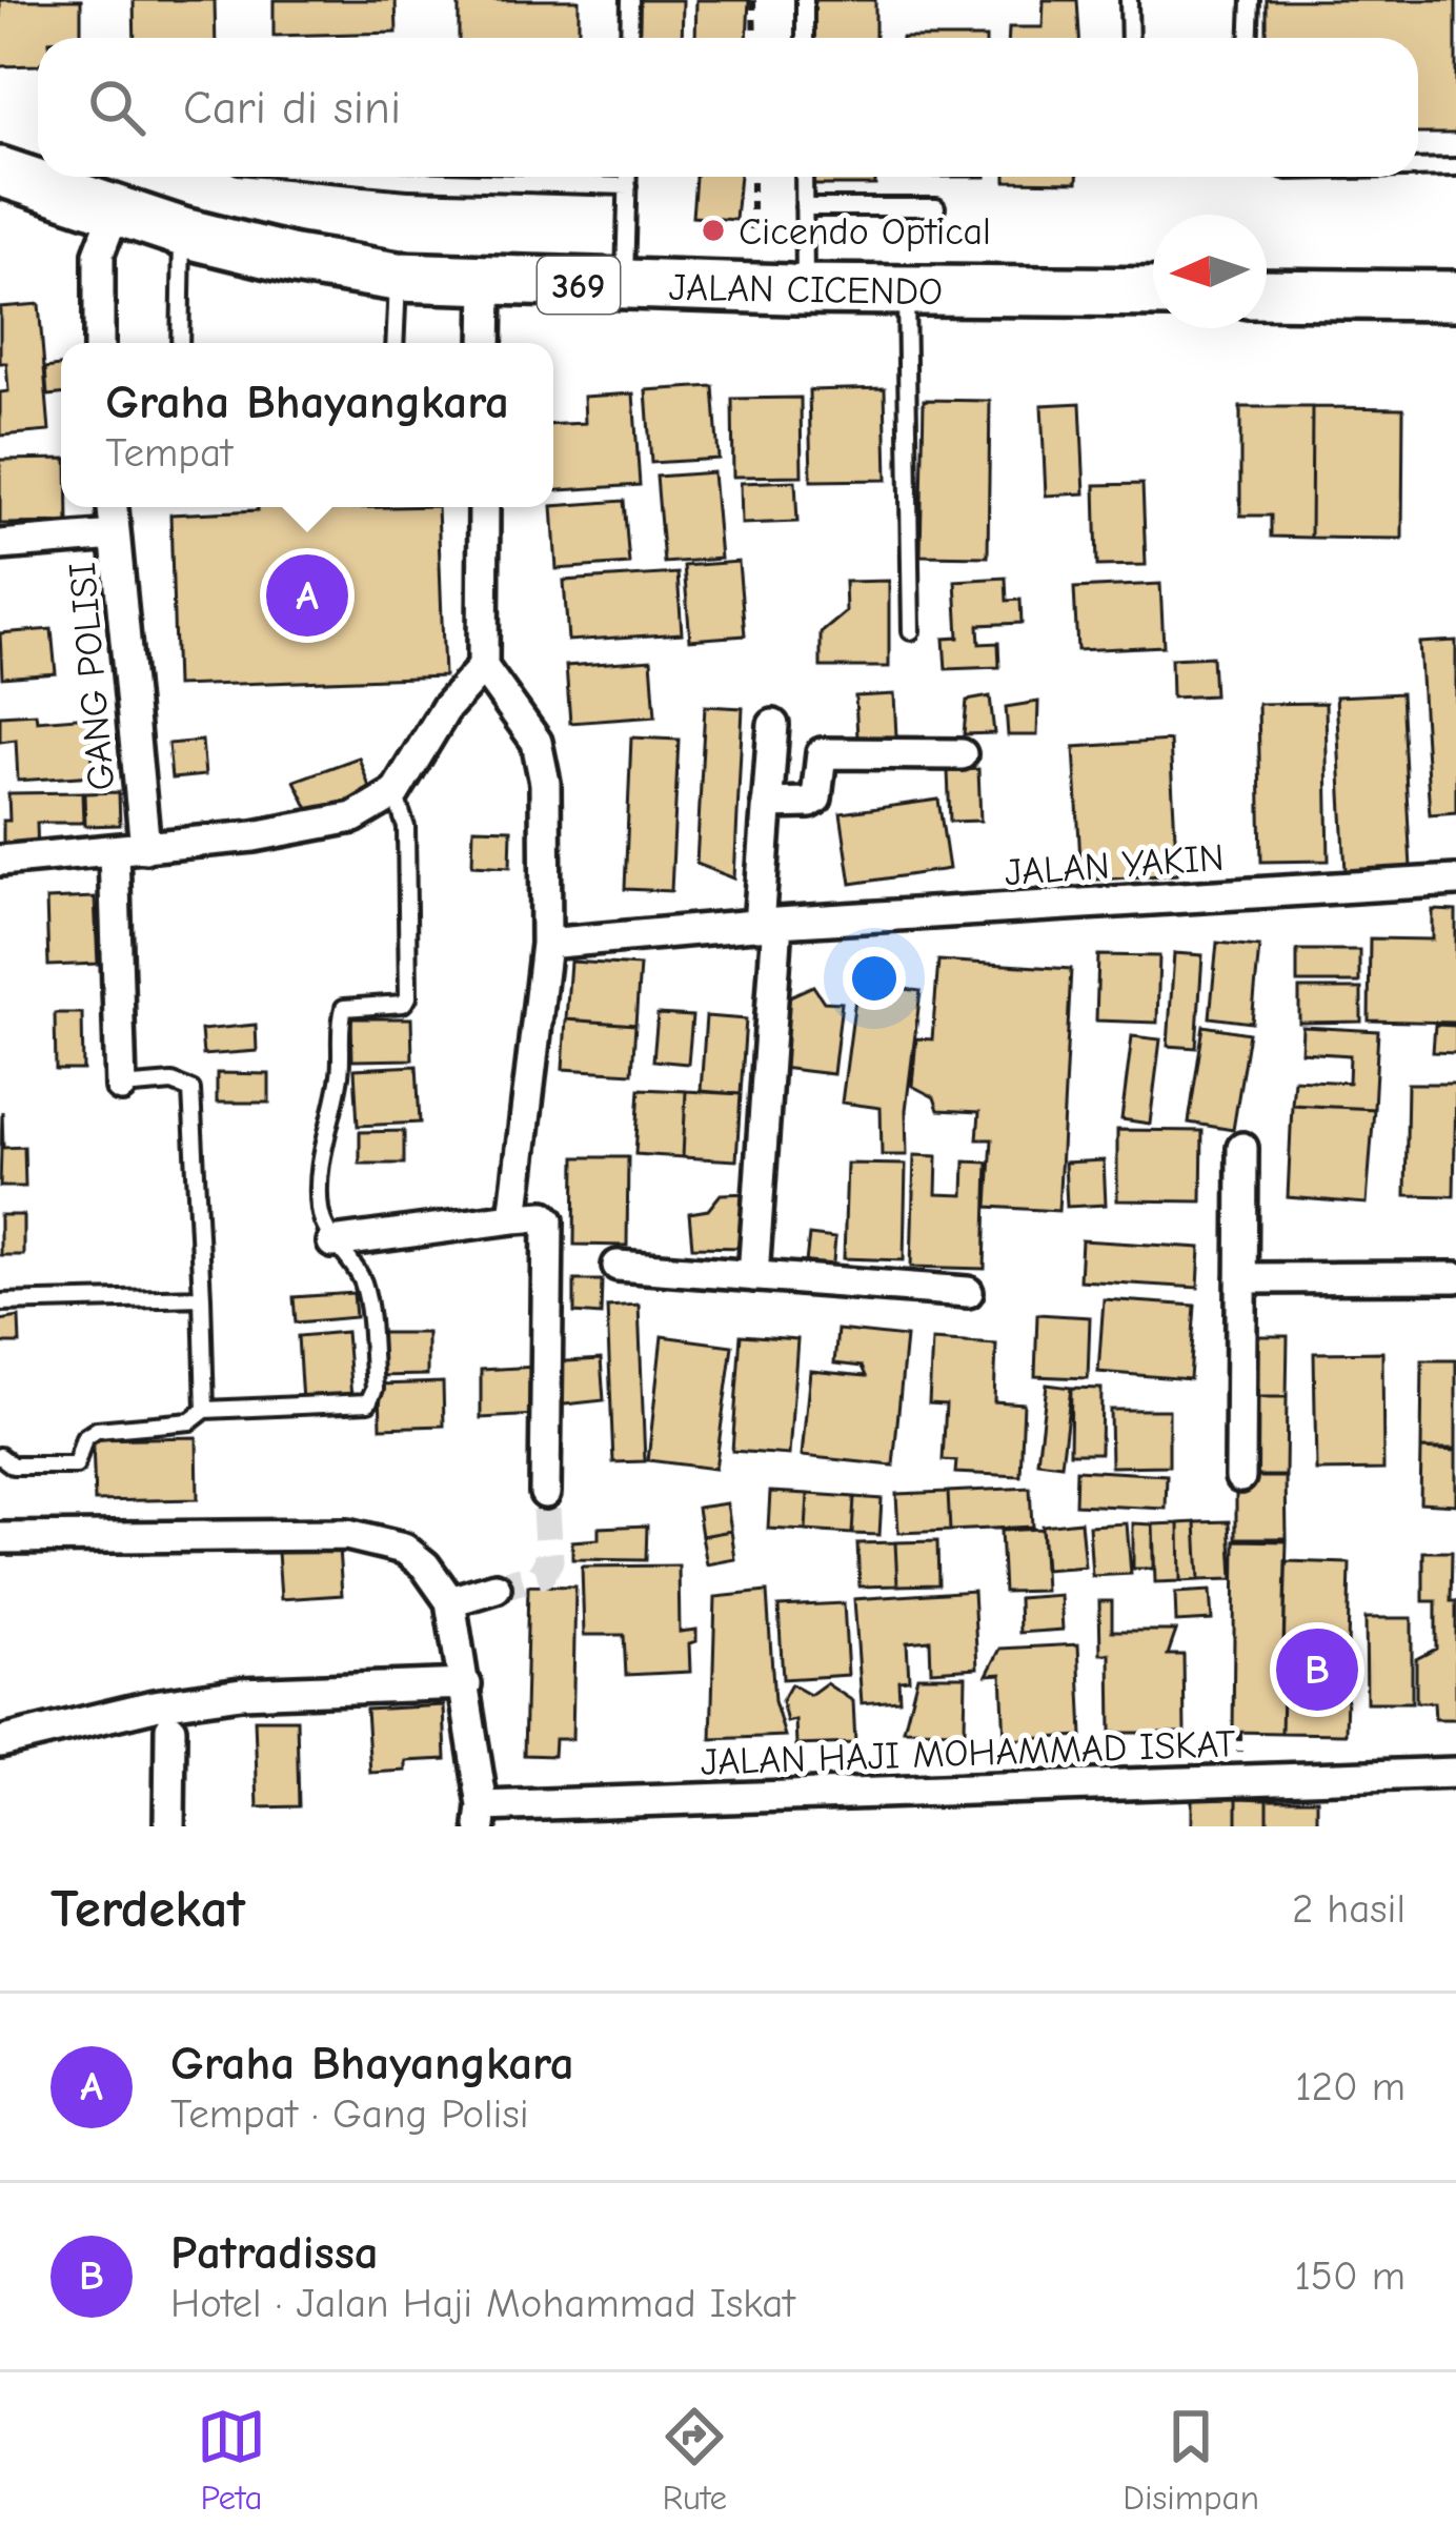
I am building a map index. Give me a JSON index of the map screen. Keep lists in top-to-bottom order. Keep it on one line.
{"streets":{"main road":["369","JALAN CICENDO"],"street":["GANG POLISI","JALAN YAKIN","JALAN HAJI MOHAMMAD ISKAT"]},"places":["Cicendo Optical"],"north":"left","page":{"search":"Cari di sini","popup":["Graha Bhayangkara","Tempat"],"pins":["A","B"],"heading":["Terdekat","2 hasil"],"list":[{"mark":"A","name":"Graha Bhayangkara","note":"Tempat · Gang Polisi","value":"120 m"},{"mark":"B","name":"Patradissa","note":"Hotel · Jalan Haji Mohammad Iskat","value":"150 m"}],"nav":["Peta","Rute","Disimpan"]}}
